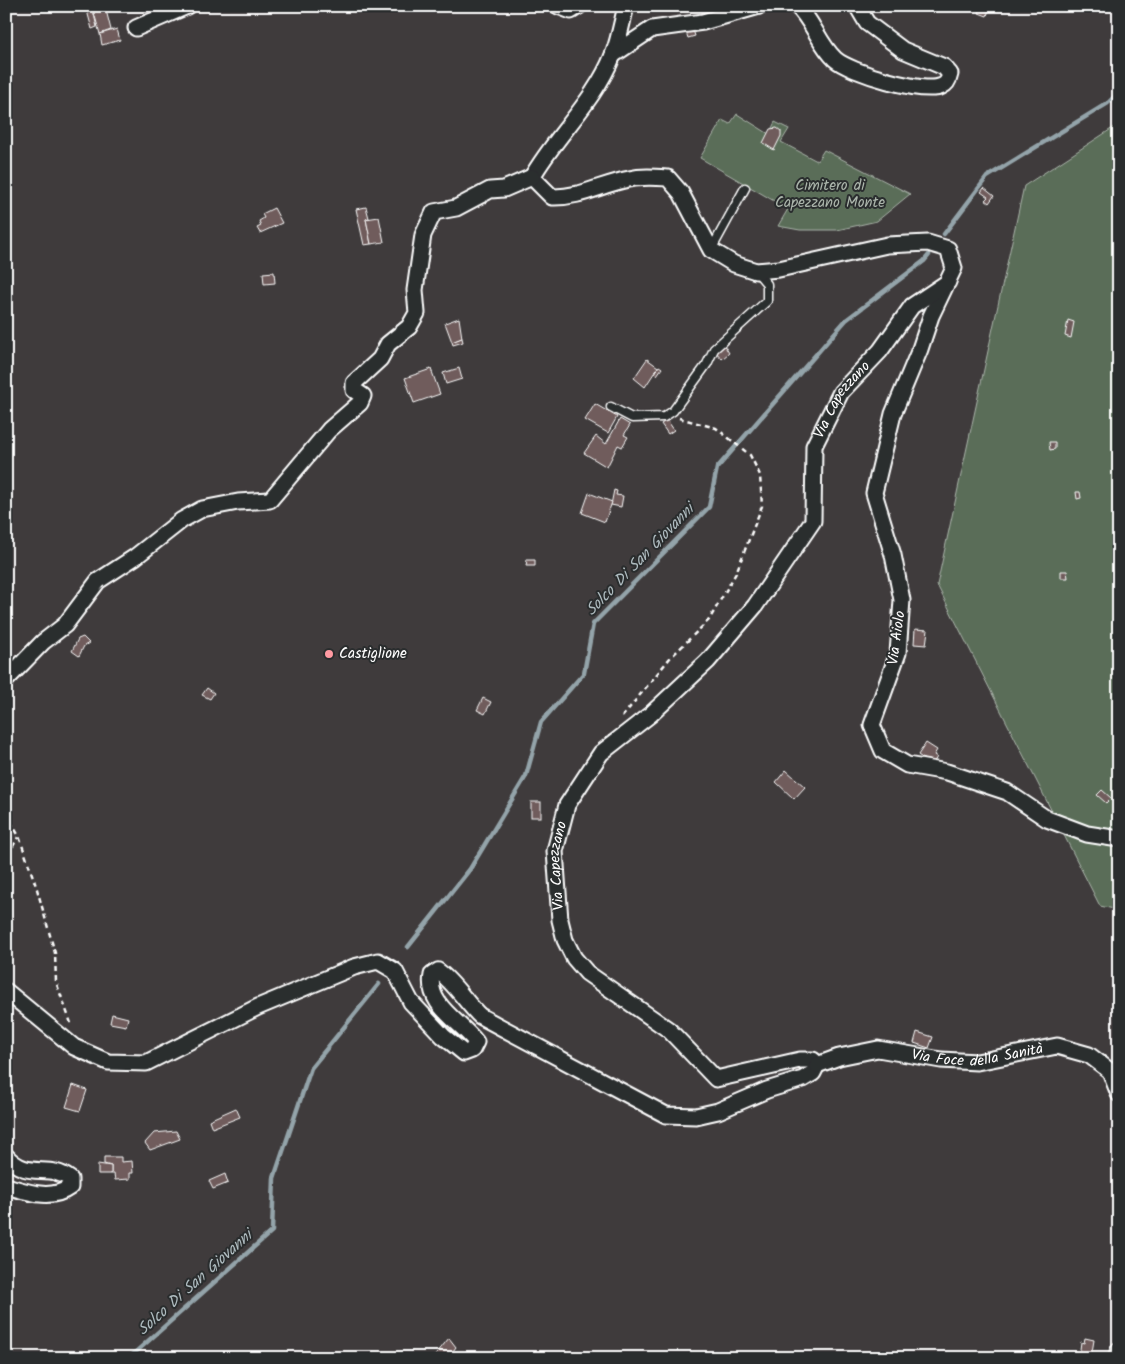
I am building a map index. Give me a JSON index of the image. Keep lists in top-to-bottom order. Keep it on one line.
{"streets":{"street":["Via Capezzano","Via Aiolo","Via Foce della Sanità"]},"crossings":[["Via Capezzano","Via Aiolo"],["Via Capezzano","Via Foce della Sanità"]],"water":["Solco Di San Giovanni"],"parks":["Cimitero di Capezzano Monte"],"places":["Castiglione"]}
